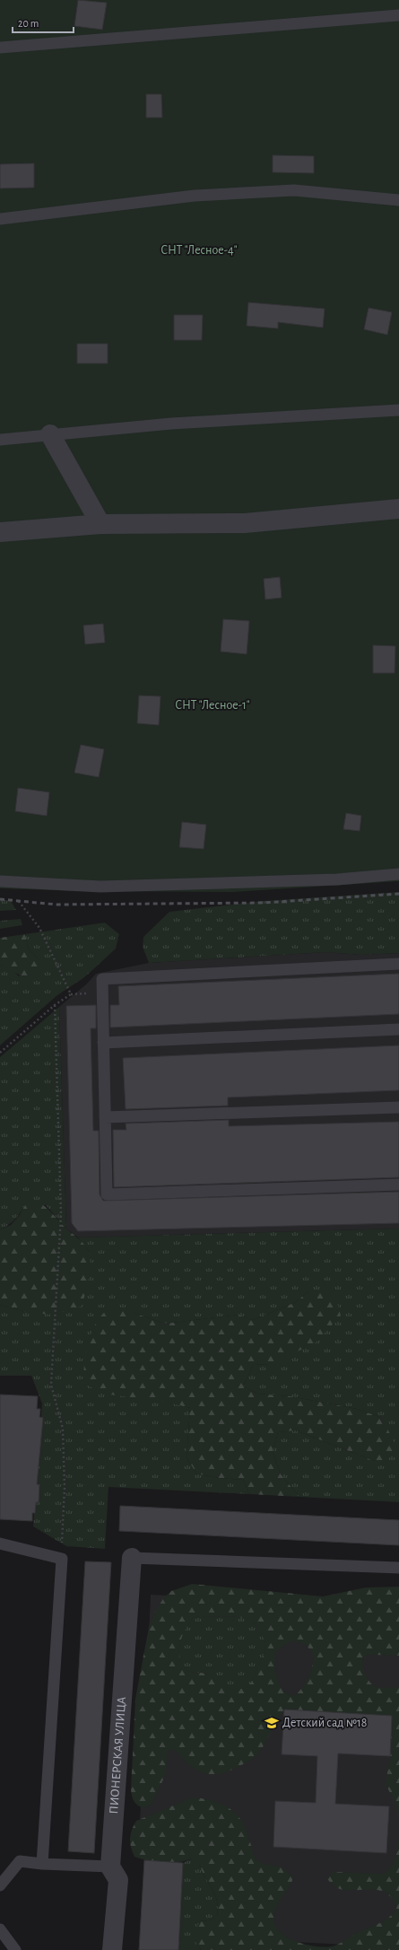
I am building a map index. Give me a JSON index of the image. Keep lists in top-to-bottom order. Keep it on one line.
{"streets":{"street":["ПИОНЕРСКАЯ УЛИЦА"]},"parks":["СНТ \"Лесное-4\"","СНТ \"Лесное-1\""],"places":{"school or university":["Детский сад №18"]},"scale_bar":"20 m"}
